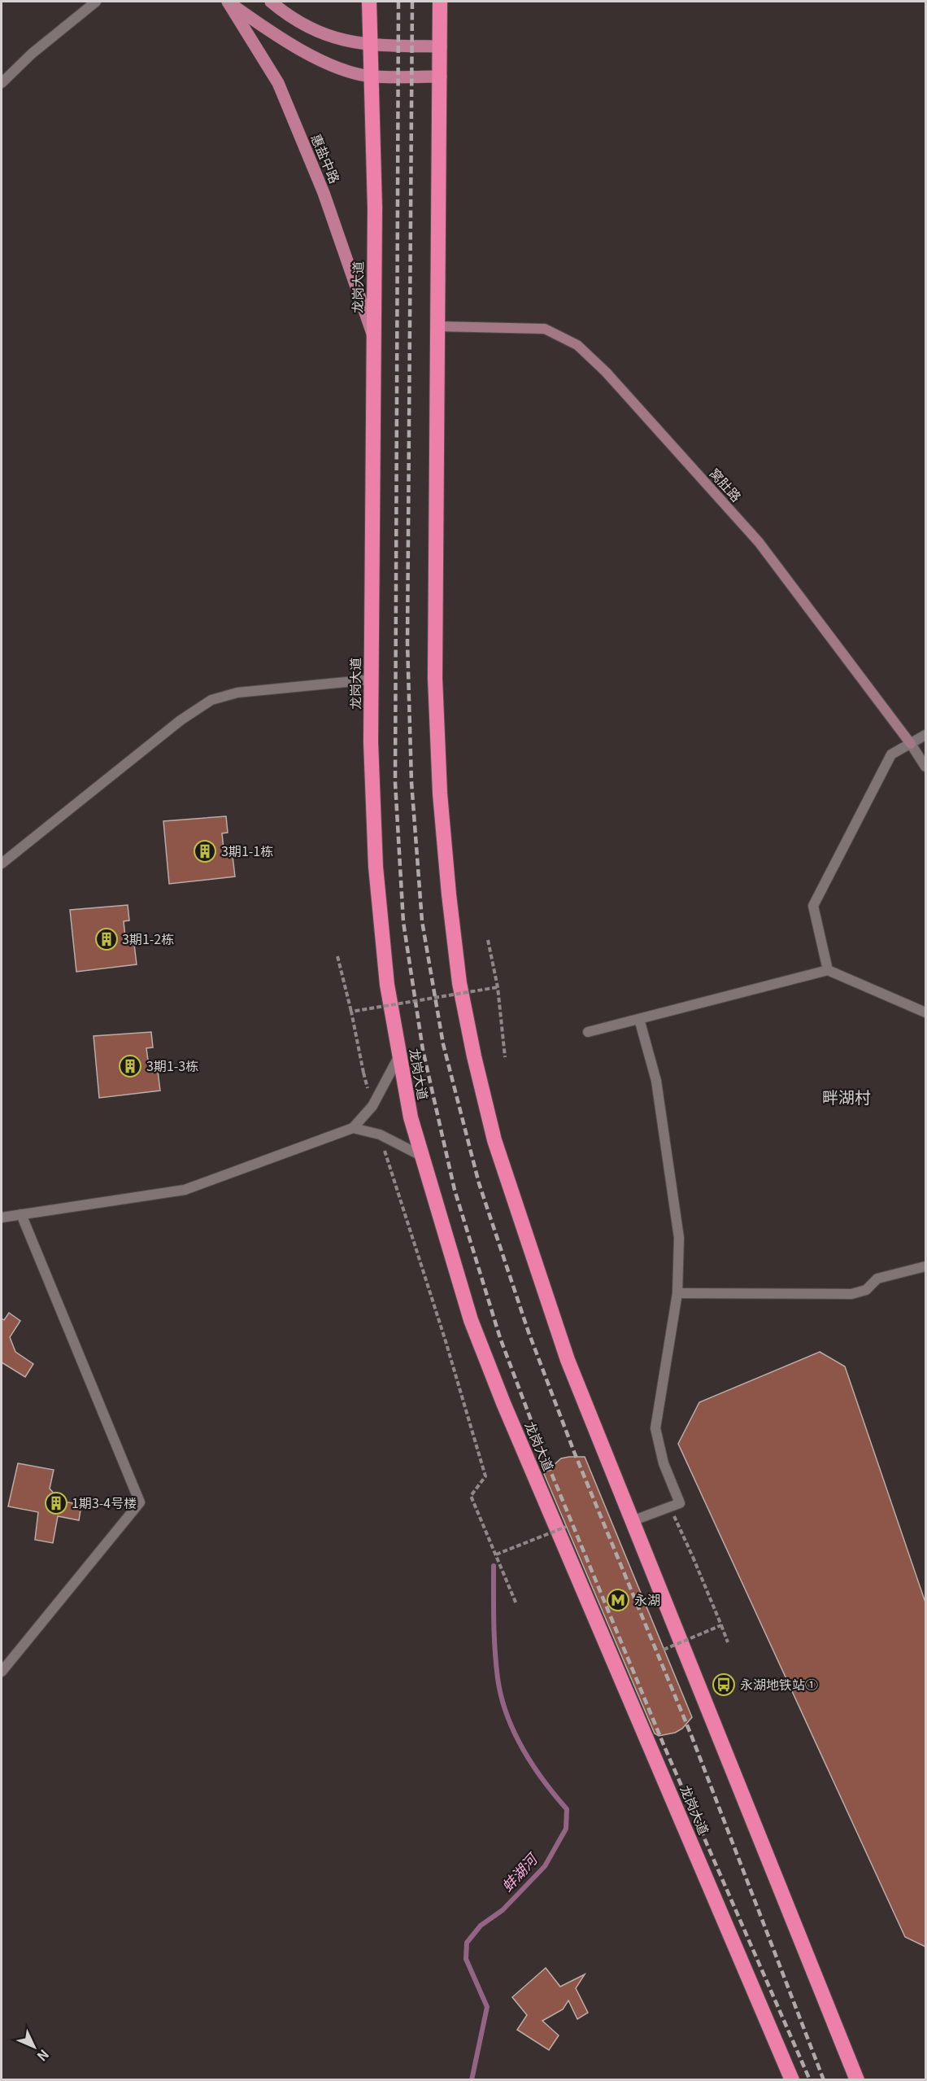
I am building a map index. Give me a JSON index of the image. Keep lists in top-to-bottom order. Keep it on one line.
{"streets":{"highway":["龙岗大道"],"main road":["惠盐中路"],"street":["窝肚路"]},"crossings":[["惠盐中路","龙岗大道"]],"districts":["畔湖村"],"water":["蚌湖河"],"places":{"building":["3期1-1栋","3期1-2栋","3期1-3栋","1期3-4号楼"],"metro station":["永湖"],"bus stop":["永湖地铁站①"]},"north":"bottom right"}
